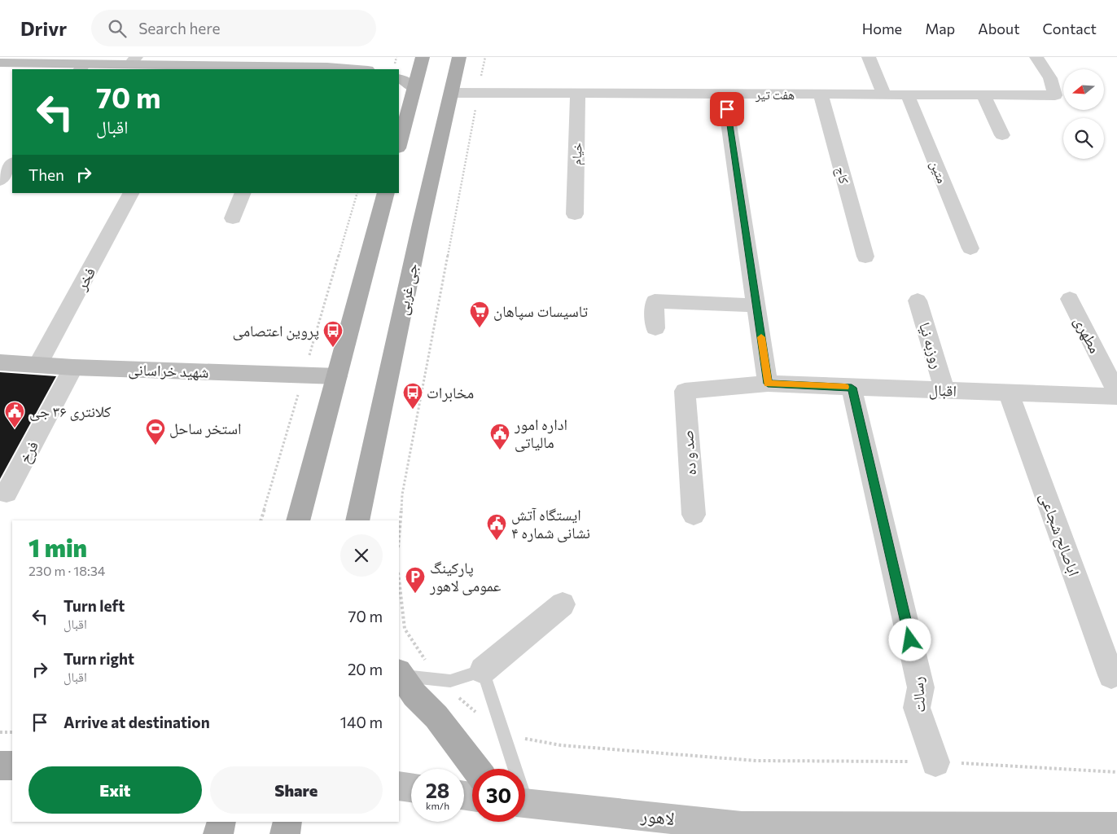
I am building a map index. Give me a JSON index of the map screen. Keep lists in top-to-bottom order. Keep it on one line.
{"streets":{"main road":["جی غربی"],"street":["هفت تیر","خیام","متین","کاج","فخر","مطهری","روزبه نیا","شهید خراسانی","اقبال","فرخ","صد و ده","اباصالح شجاعی","رسالت","لاهور"]},"crossings":[["هفت تیر","خیام"],["هفت تیر","متین"],["هفت تیر","کاج"],["هفت تیر","جی غربی"],["فخر","شهید خراسانی"],["روزبه نیا","اقبال"],["شهید خراسانی","فرخ"],["اقبال","صد و ده"],["اقبال","اباصالح شجاعی"],["اقبال","رسالت"]],"places":{"supermarket":["تاسیسات سپاهان"],"bus stop":["پروین اعتصامی","مخابرات"],"public building":["کلانتری ۳۶ جی","اداره امور مالیاتی","ایستگاه آتش نشانی شماره ۴"],"sports":["استخر ساحل"],"parking":["پارکینگ عمومی لاهور"]},"north":"left","page":{"header":"Drivr","search":"Search here","nav":["Home","Map","About","Contact"],"turn":["70 m","اقبال"],"then":"Then","heading":["1 min","230 m · 18:34"],"list":[{"name":"Turn left","note":"اقبال","value":"70 m"},{"name":"Turn right","note":"اقبال","value":"20 m"},{"name":"Arrive at destination","value":"140 m"}],"buttons":["Exit","Share"],"speed":"28 km/h","limit":"30"}}
